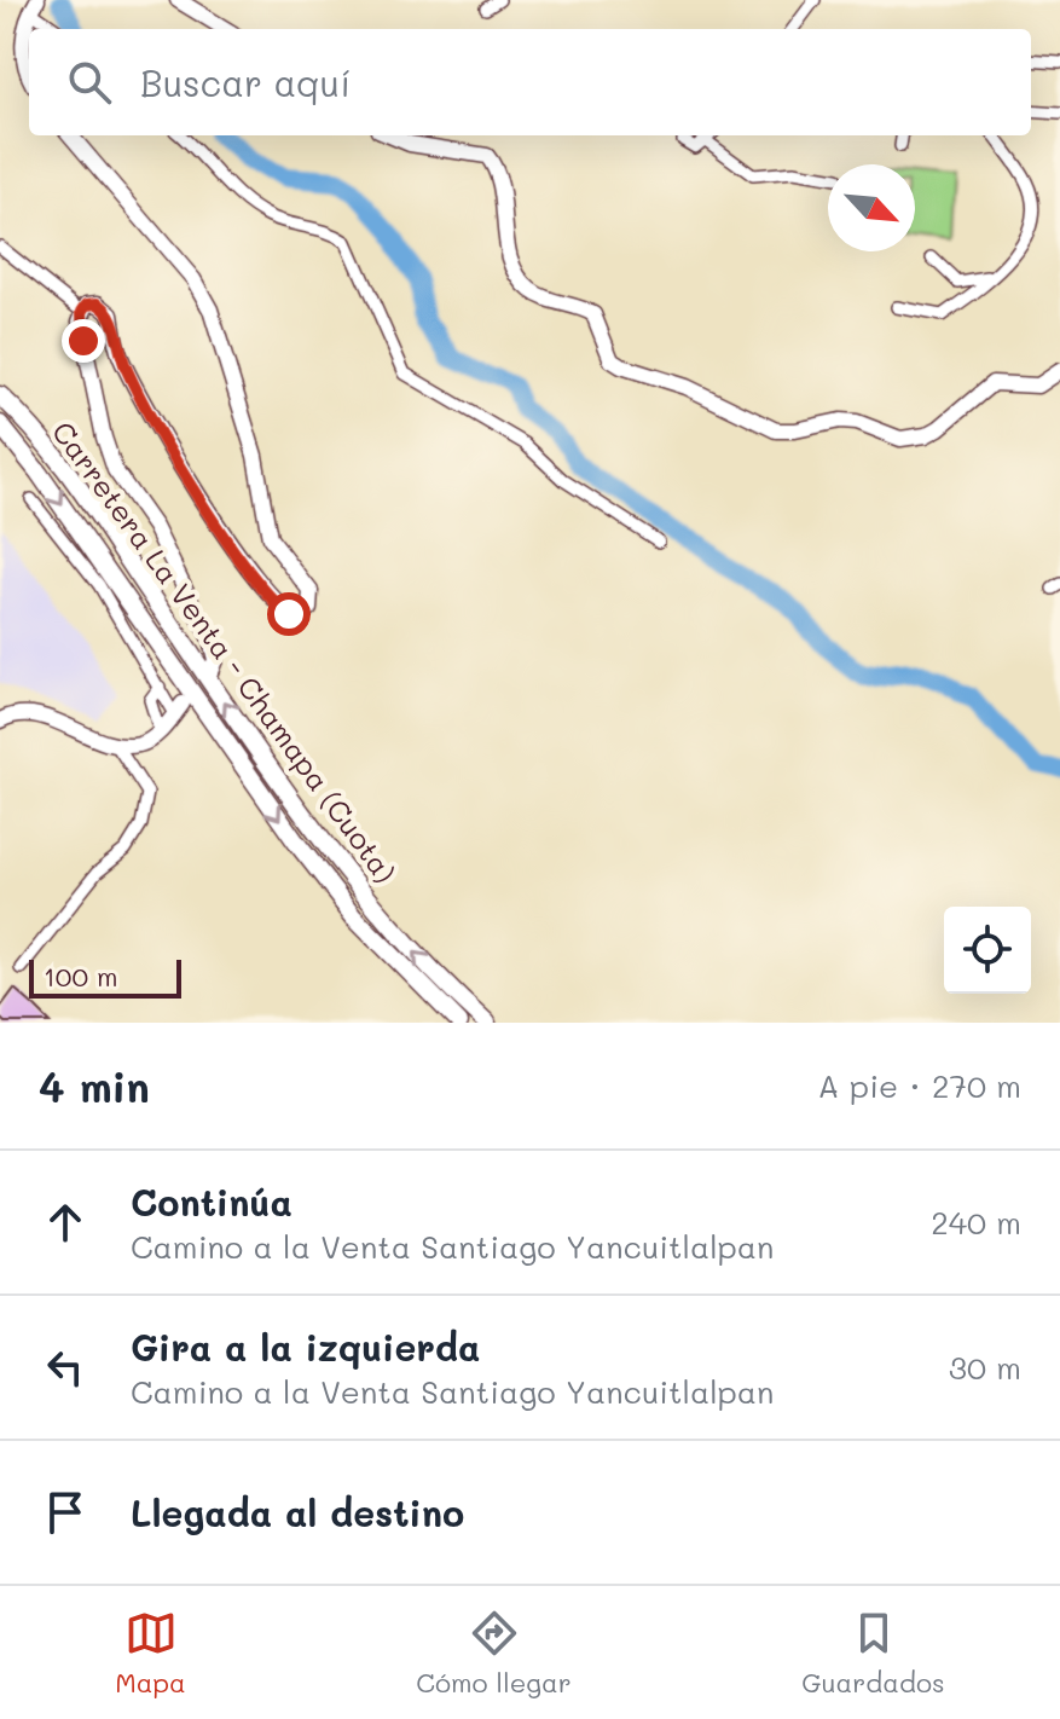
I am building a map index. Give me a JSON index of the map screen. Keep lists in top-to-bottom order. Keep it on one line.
{"streets":{"highway":["Carretera La Venta - Chamapa (Cuota)"]},"scale_bar":"100 m","north":"bottom right","page":{"search":"Buscar aquí","scale":"100 m","heading":["4 min","A pie · 270 m"],"list":[["Continúa","Camino a la Venta Santiago Yancuitlalpan","240 m"],["Gira a la izquierda","Camino a la Venta Santiago Yancuitlalpan","30 m"],"Llegada al destino"],"nav":["Mapa","Cómo llegar","Guardados"]}}
